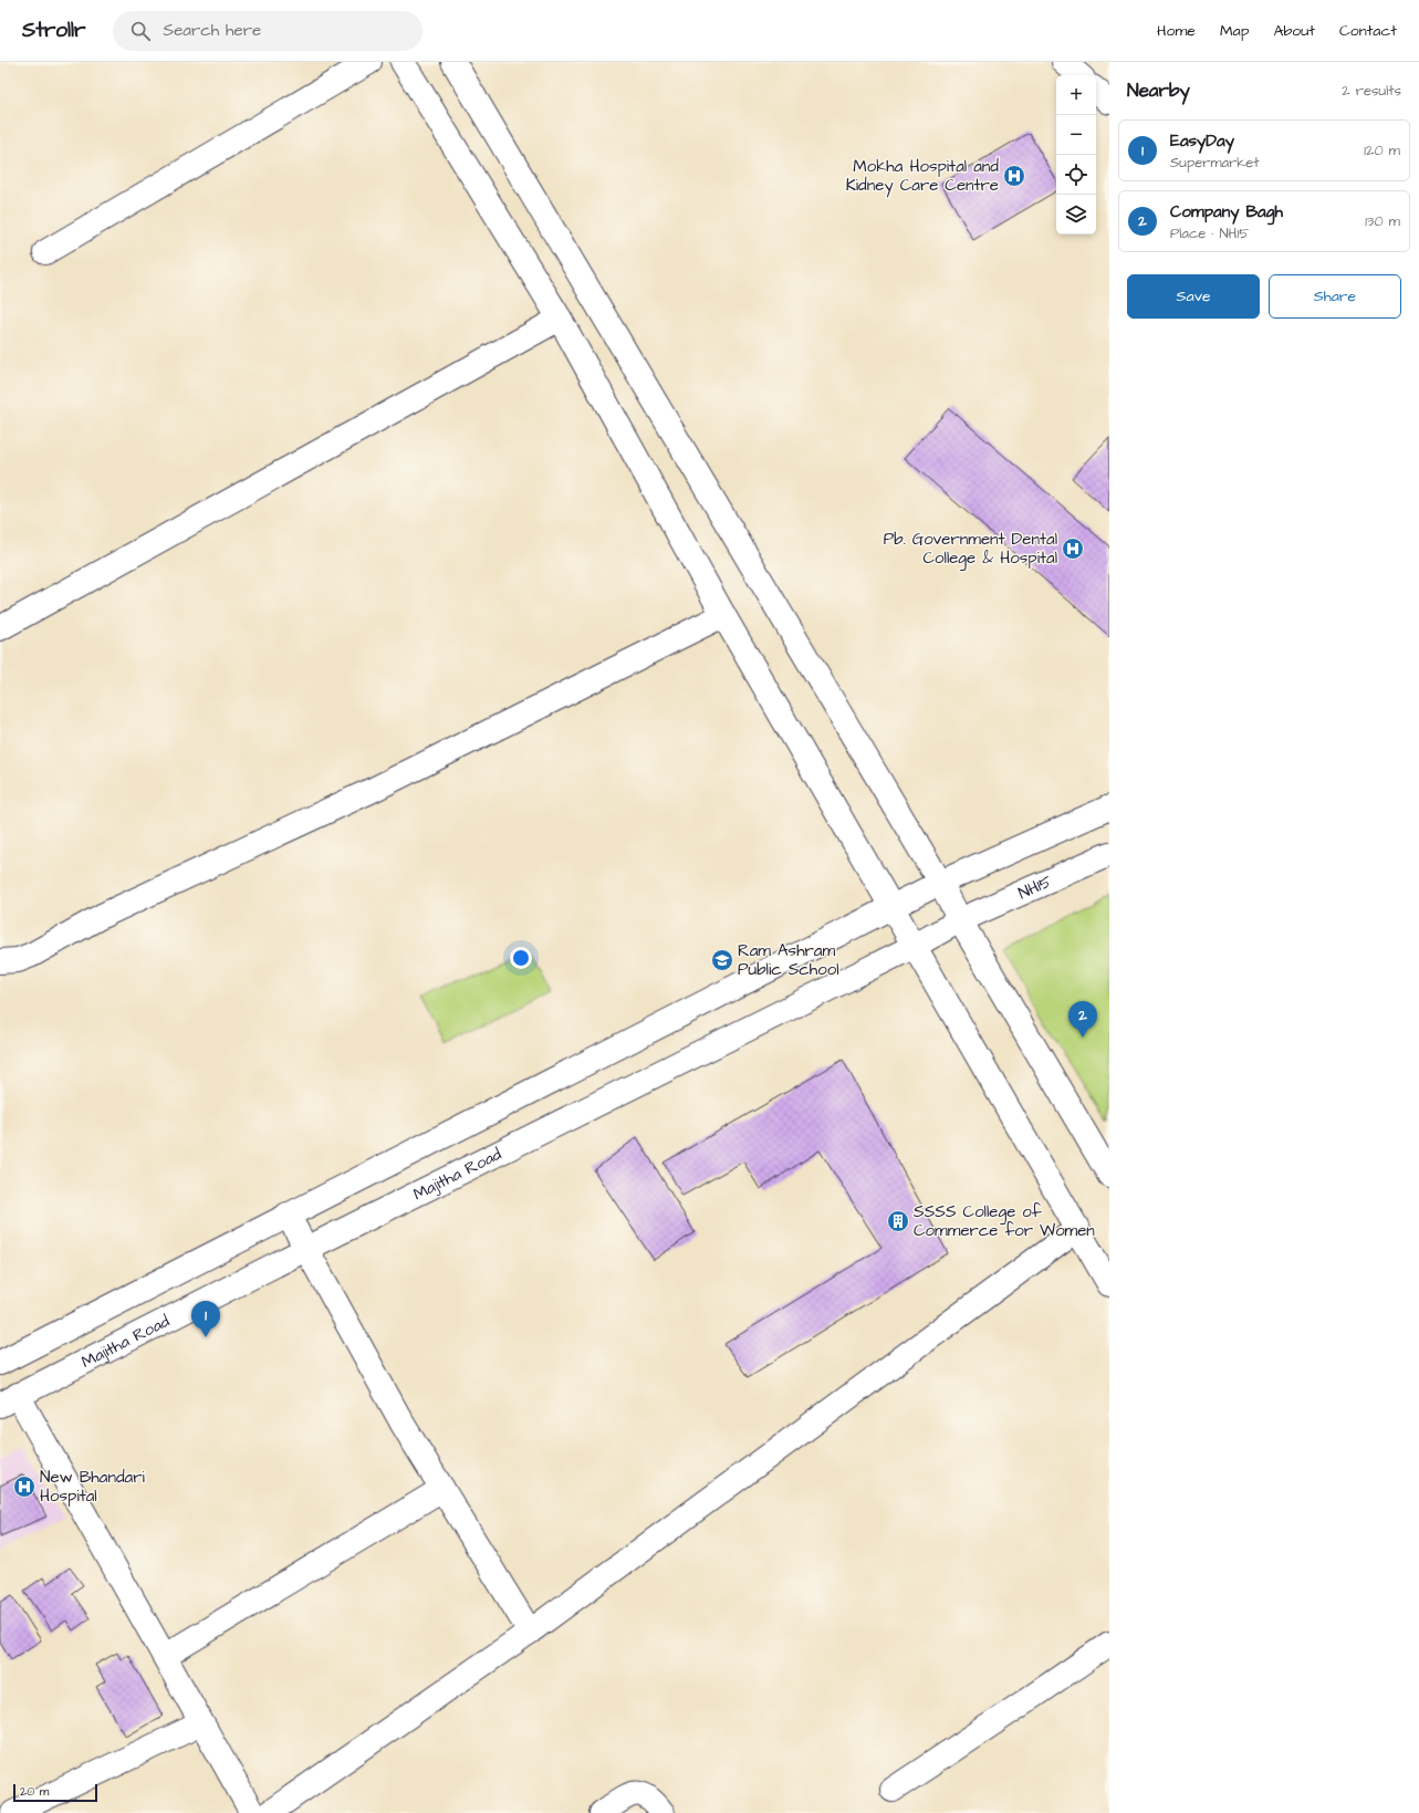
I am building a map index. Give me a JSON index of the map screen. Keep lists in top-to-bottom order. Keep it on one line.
{"streets":{"main road":["NH15","Majitha Road"]},"crossings":[["NH15","Majitha Road"]],"places":{"hospital":["Mokha Hospital and Kidney Care Centre","Pb. Government Dental College & Hospital","New Bhandari Hospital"],"school or university":["Ram Ashram Public School"],"building":["SSSS College of Commerce for Women"]},"scale_bar":"20 m","page":{"header":"Strollr","search":"Search here","nav":["Home","Map","About","Contact"],"heading":["Nearby","2 results"],"map_buttons":["+","−"],"list":[{"mark":"1","name":"EasyDay","note":"Supermarket","value":"120 m"},{"mark":"2","name":"Company Bagh","note":"Place · NH15","value":"130 m"}],"buttons":["Save","Share"],"pins":["2","1"],"scale":"20 m"}}
